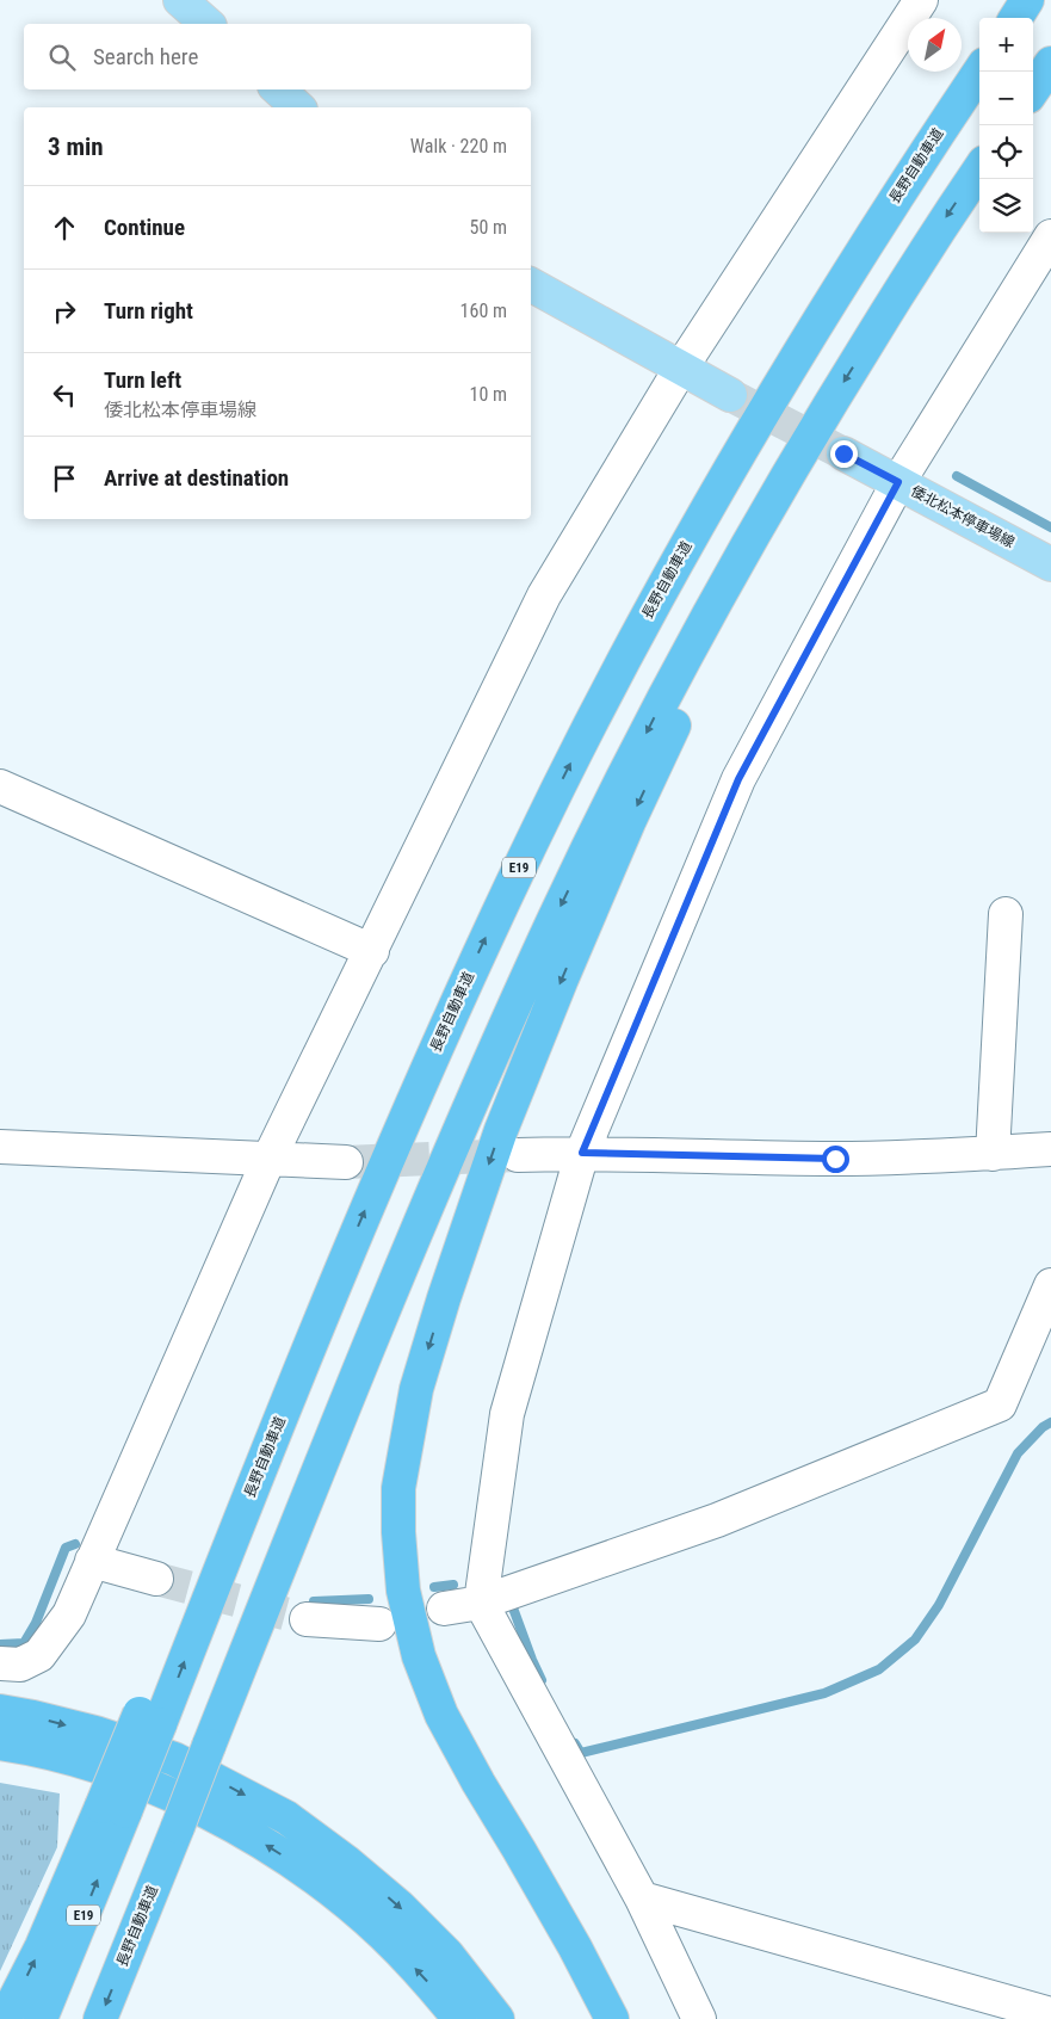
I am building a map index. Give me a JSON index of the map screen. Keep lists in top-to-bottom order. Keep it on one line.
{"streets":{"highway":["長野自動車道","E19"],"main road":["倭北松本停車場線"]},"north":"top right","page":{"map_buttons":["+","−"],"search":"Search here","heading":["3 min","Walk · 220 m"],"list":[["Continue","50 m"],["Turn right","160 m"],["Turn left","倭北松本停車場線","10 m"],"Arrive at destination"]}}
